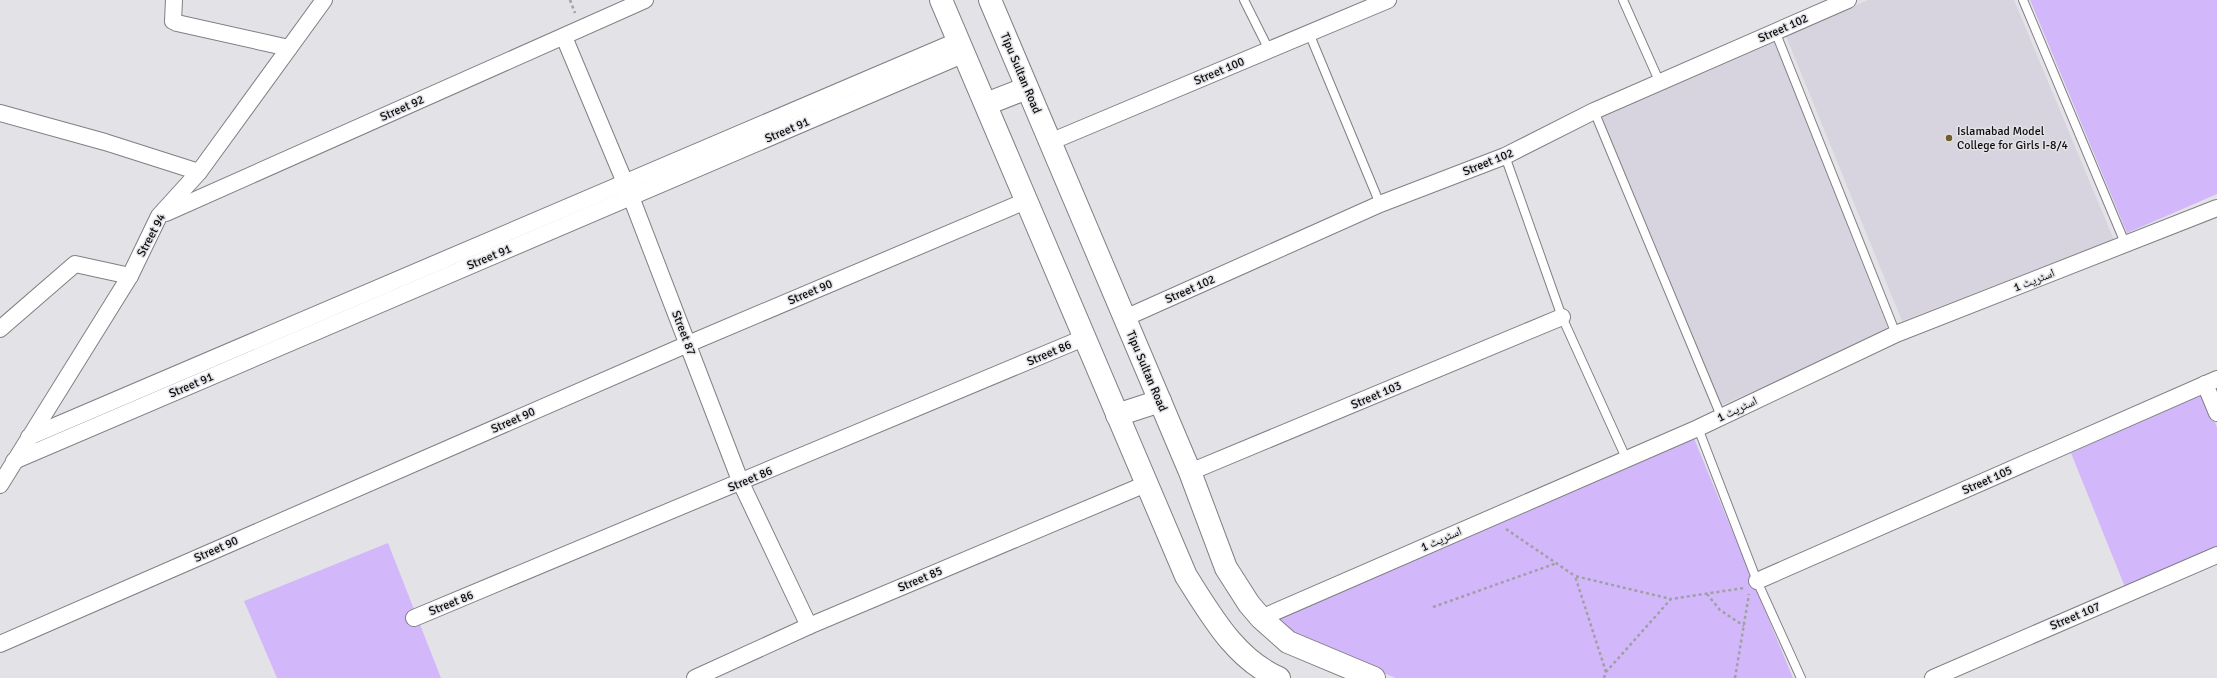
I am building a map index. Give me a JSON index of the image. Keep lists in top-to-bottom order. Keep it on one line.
{"streets":{"street":["Street 102","Street 100","Tipu Sultan Road","Street 92","Street 91","Street 94","اسٹریٹ 1","Street 90","Street 87","Street 86","Street 103","Street 105","Street 85","Street 107"]},"crossings":[["Street 102","Tipu Sultan Road"],["Street 100","Tipu Sultan Road"],["Tipu Sultan Road","اسٹریٹ 1"],["Tipu Sultan Road","Street 103"],["Street 92","Street 94"],["Street 92","Street 87"],["Street 91","Street 94"],["Street 91","Street 87"],["Street 90","Street 87"],["Street 87","Street 86"],["Street 87","Street 85"]],"places":["Islamabad Model College for Girls I-8/4"]}
